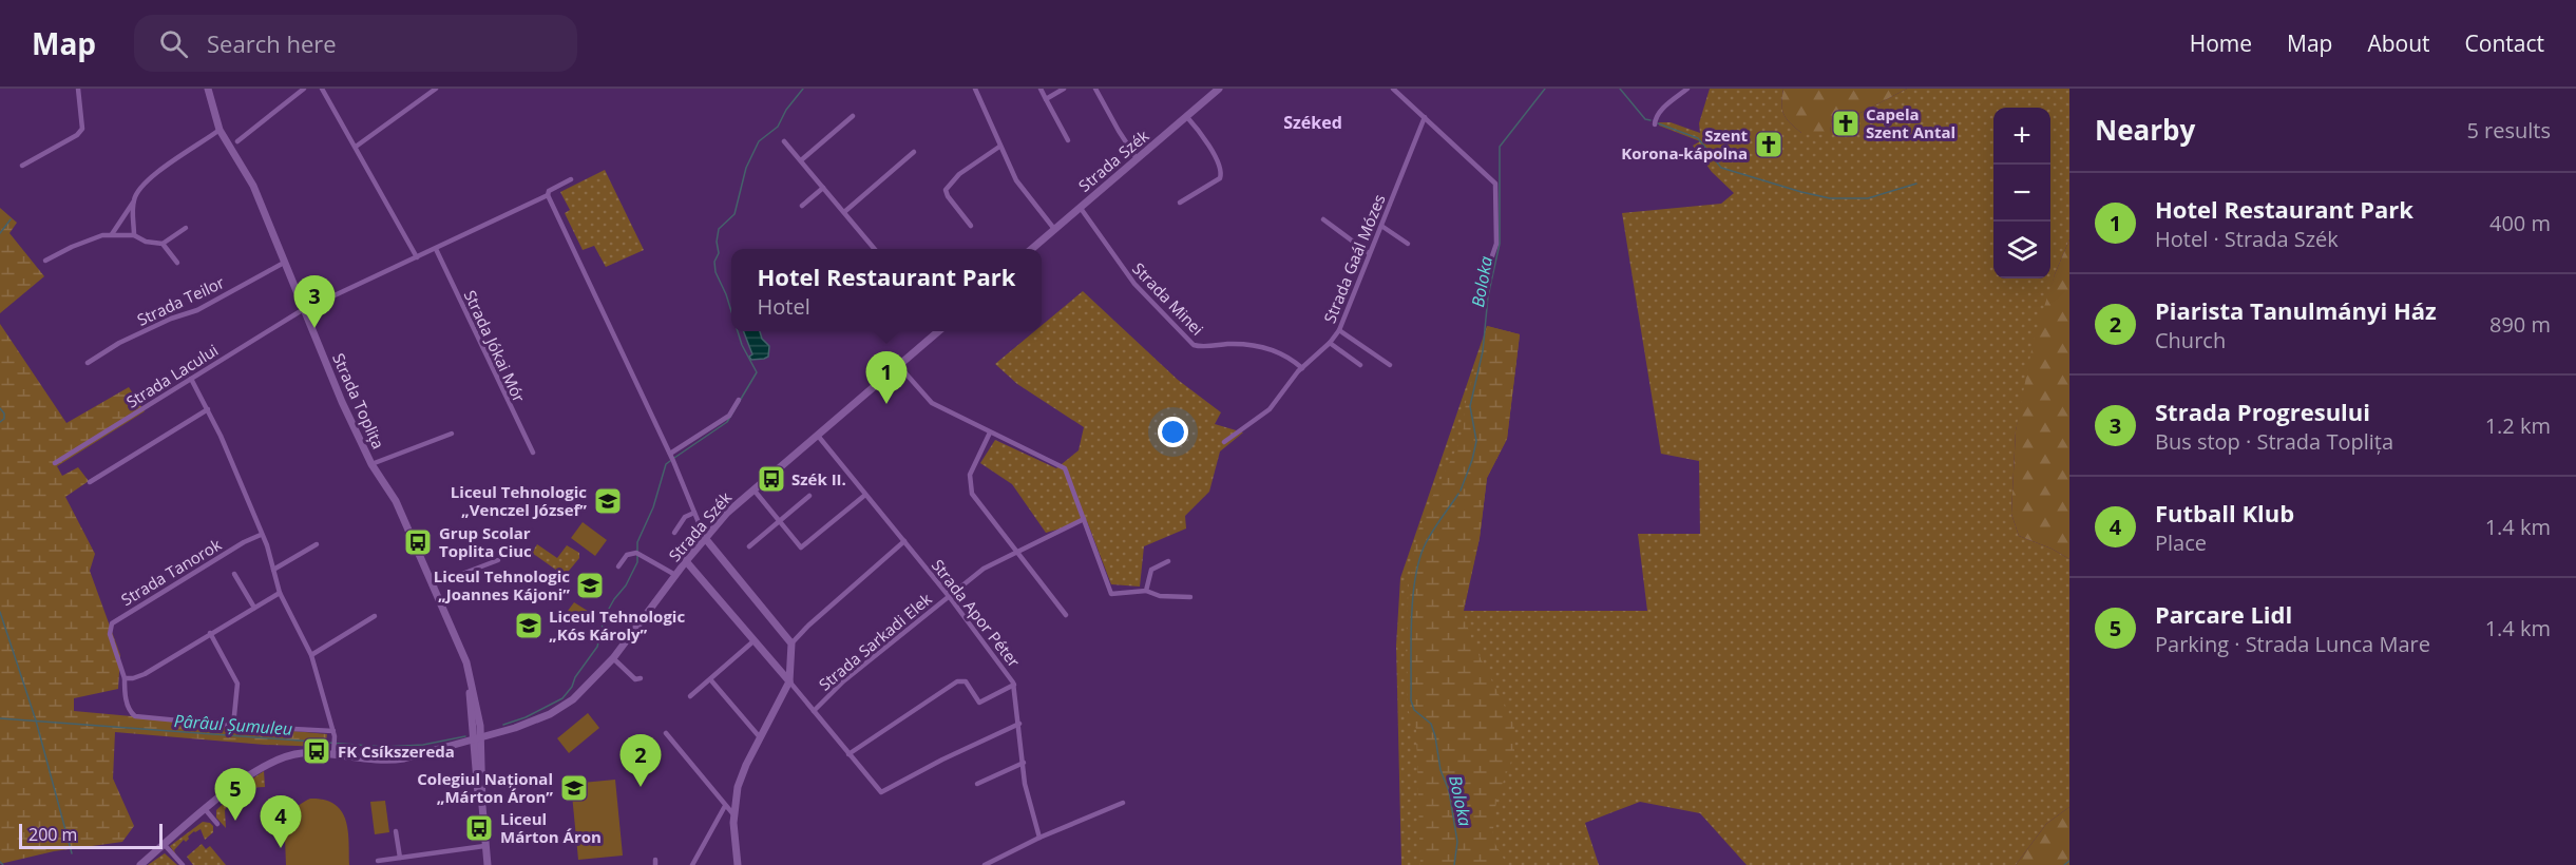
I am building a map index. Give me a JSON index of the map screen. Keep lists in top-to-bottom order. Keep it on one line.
{"streets":{"street":["Strada Szék","Strada Gaál Mózes","Strada Minei","Strada Teilor","Strada Jókai Mór","Strada Lacului","Strada Toplița","Strada Tanorok","Strada Apor Péter","Strada Sarkadi Elek"]},"crossings":[["Strada Szék","Strada Minei"],["Strada Szék","Strada Toplița"],["Strada Szék","Strada Apor Péter"],["Strada Gaál Mózes","Strada Minei"],["Strada Teilor","Strada Toplița"],["Strada Jókai Mór","Strada Lacului"],["Strada Lacului","Strada Toplița"],["Strada Apor Péter","Strada Sarkadi Elek"]],"districts":["Széked"],"water":["Boloka","Pârâul Șumuleu"],"places":{"church":["Capela Szent Antal","Szent Korona-kápolna"],"bus stop":["Szék II.","Grup Scolar Toplita Ciuc","FK Csíkszereda","Liceul Márton Áron"],"school or university":["Liceul Tehnologic „Venczel József”","Liceul Tehnologic „Joannes Kájoni”","Liceul Tehnologic „Kós Károly”","Colegiul Național „Márton Áron”"]},"scale_bar":"200 m","page":{"header":"Map","search":"Search here","nav":["Home","Map","About","Contact"],"heading":["Nearby","5 results"],"map_buttons":["+","−"],"list":[{"mark":"1","name":"Hotel Restaurant Park","note":"Hotel · Strada Szék","value":"400 m"},{"mark":"2","name":"Piarista Tanulmányi Ház","note":"Church","value":"890 m"},{"mark":"3","name":"Strada Progresului","note":"Bus stop · Strada Toplița","value":"1.2 km"},{"mark":"4","name":"Futball Klub","note":"Place","value":"1.4 km"},{"mark":"5","name":"Parcare Lidl","note":"Parking · Strada Lunca Mare","value":"1.4 km"}],"popup":["Hotel Restaurant Park","Hotel"],"pins":["3","1","2","5","4"],"scale":"200 m"}}
